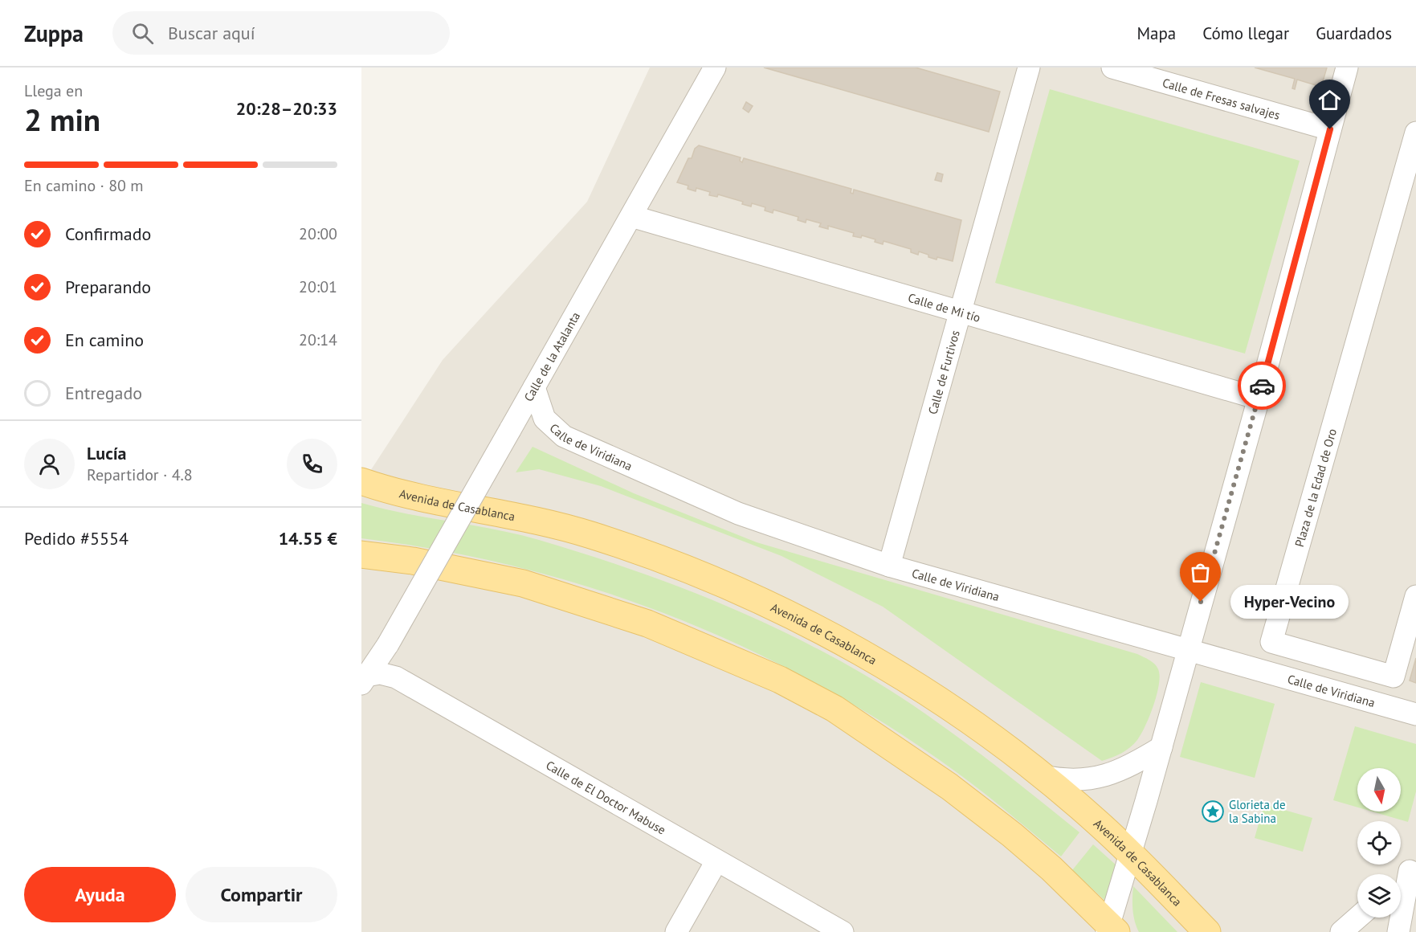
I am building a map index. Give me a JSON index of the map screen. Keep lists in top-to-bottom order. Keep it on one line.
{"streets":{"main road":["Avenida de Casablanca"],"street":["Calle de Fresas salvajes","Calle de Mi tío","Calle de la Atalanta","Calle de Furtivos","Calle de Viridiana","Plaza de la Edad de Oro","Calle de El Doctor Mabuse"]},"crossings":[["Calle de Mi tío","Calle de la Atalanta"],["Calle de Mi tío","Calle de Furtivos"],["Calle de la Atalanta","Calle de Viridiana"],["Calle de la Atalanta","Calle de El Doctor Mabuse"],["Calle de Furtivos","Calle de Viridiana"]],"places":{"other":["Hyper-Vecino"],"place":["Glorieta de la Sabina"]},"north":"bottom","page":{"header":"Zuppa","search":"Buscar aquí","nav":["Mapa","Cómo llegar","Guardados"],"heading":["2 min","Llega en","20:28–20:33"],"panel":["Lucía","Repartidor · 4.8","Pedido #5554","14.55 €"],"bar":"En camino · 80 m","list":[["Confirmado","20:00"],["Preparando","20:01"],["En camino","20:14"],"Entregado"],"bubble":"Hyper-Vecino","buttons":["Ayuda","Compartir"]}}
